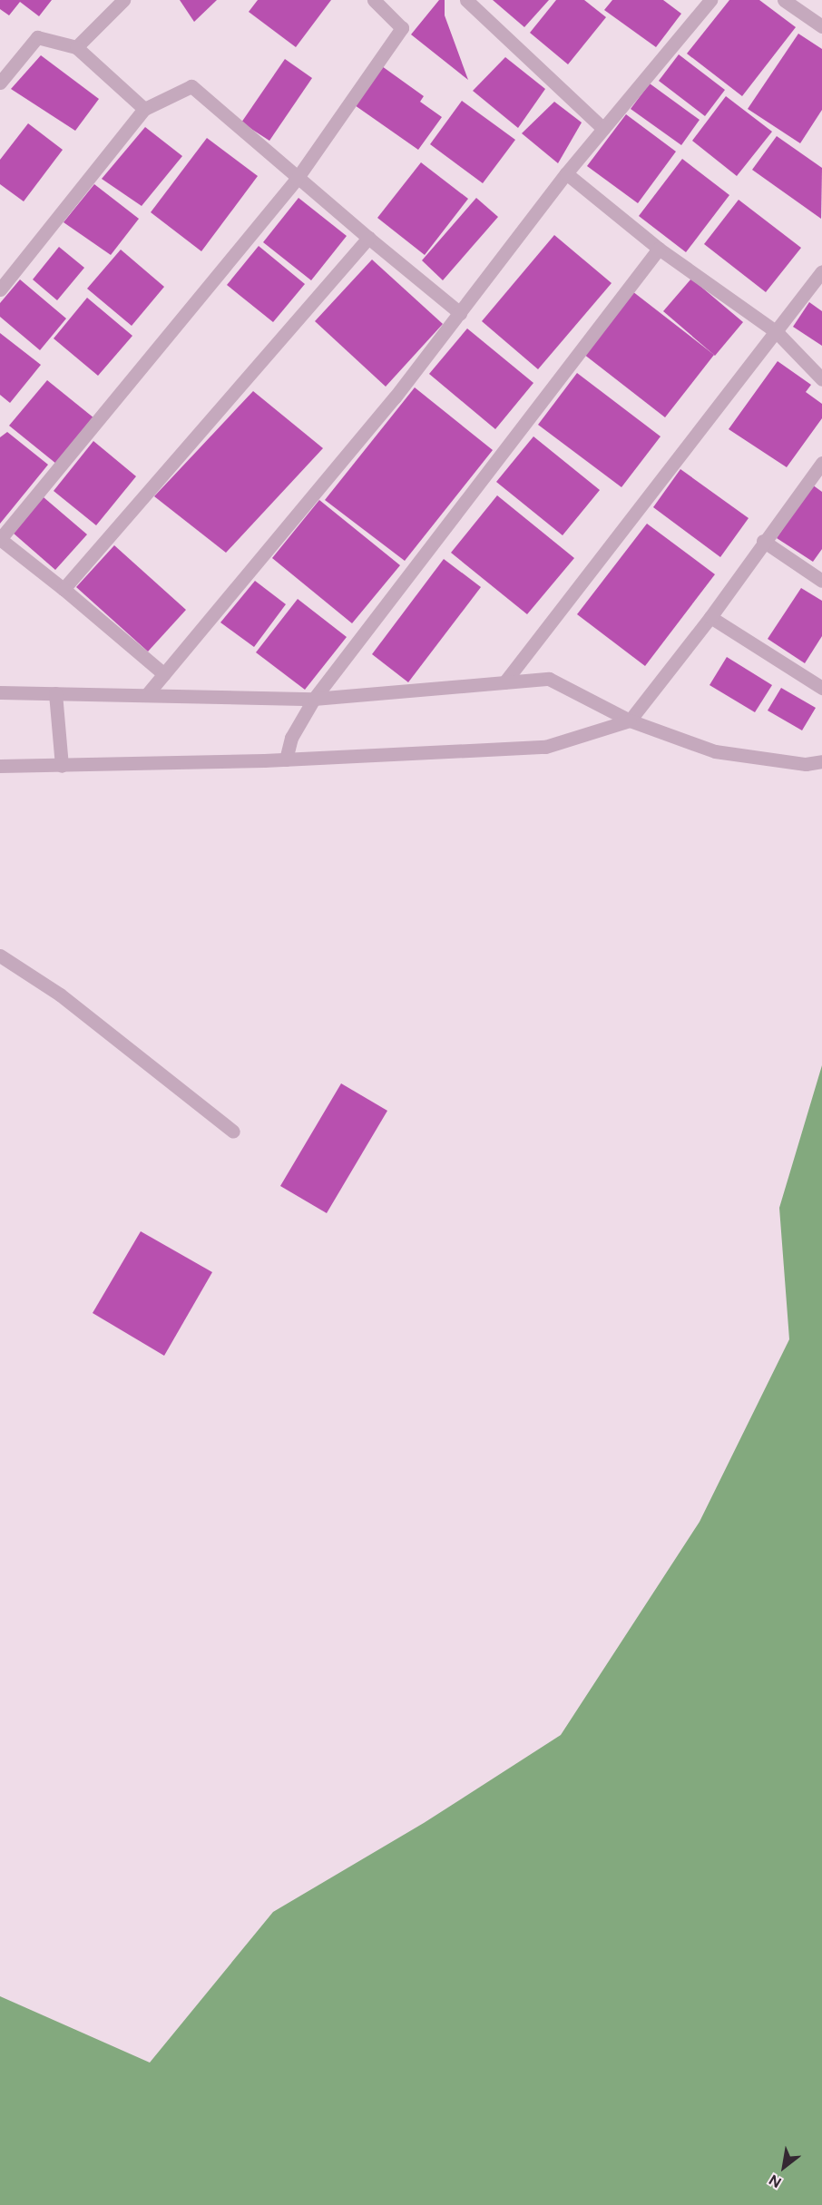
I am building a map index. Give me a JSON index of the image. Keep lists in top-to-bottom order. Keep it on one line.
{"north":"bottom left"}
